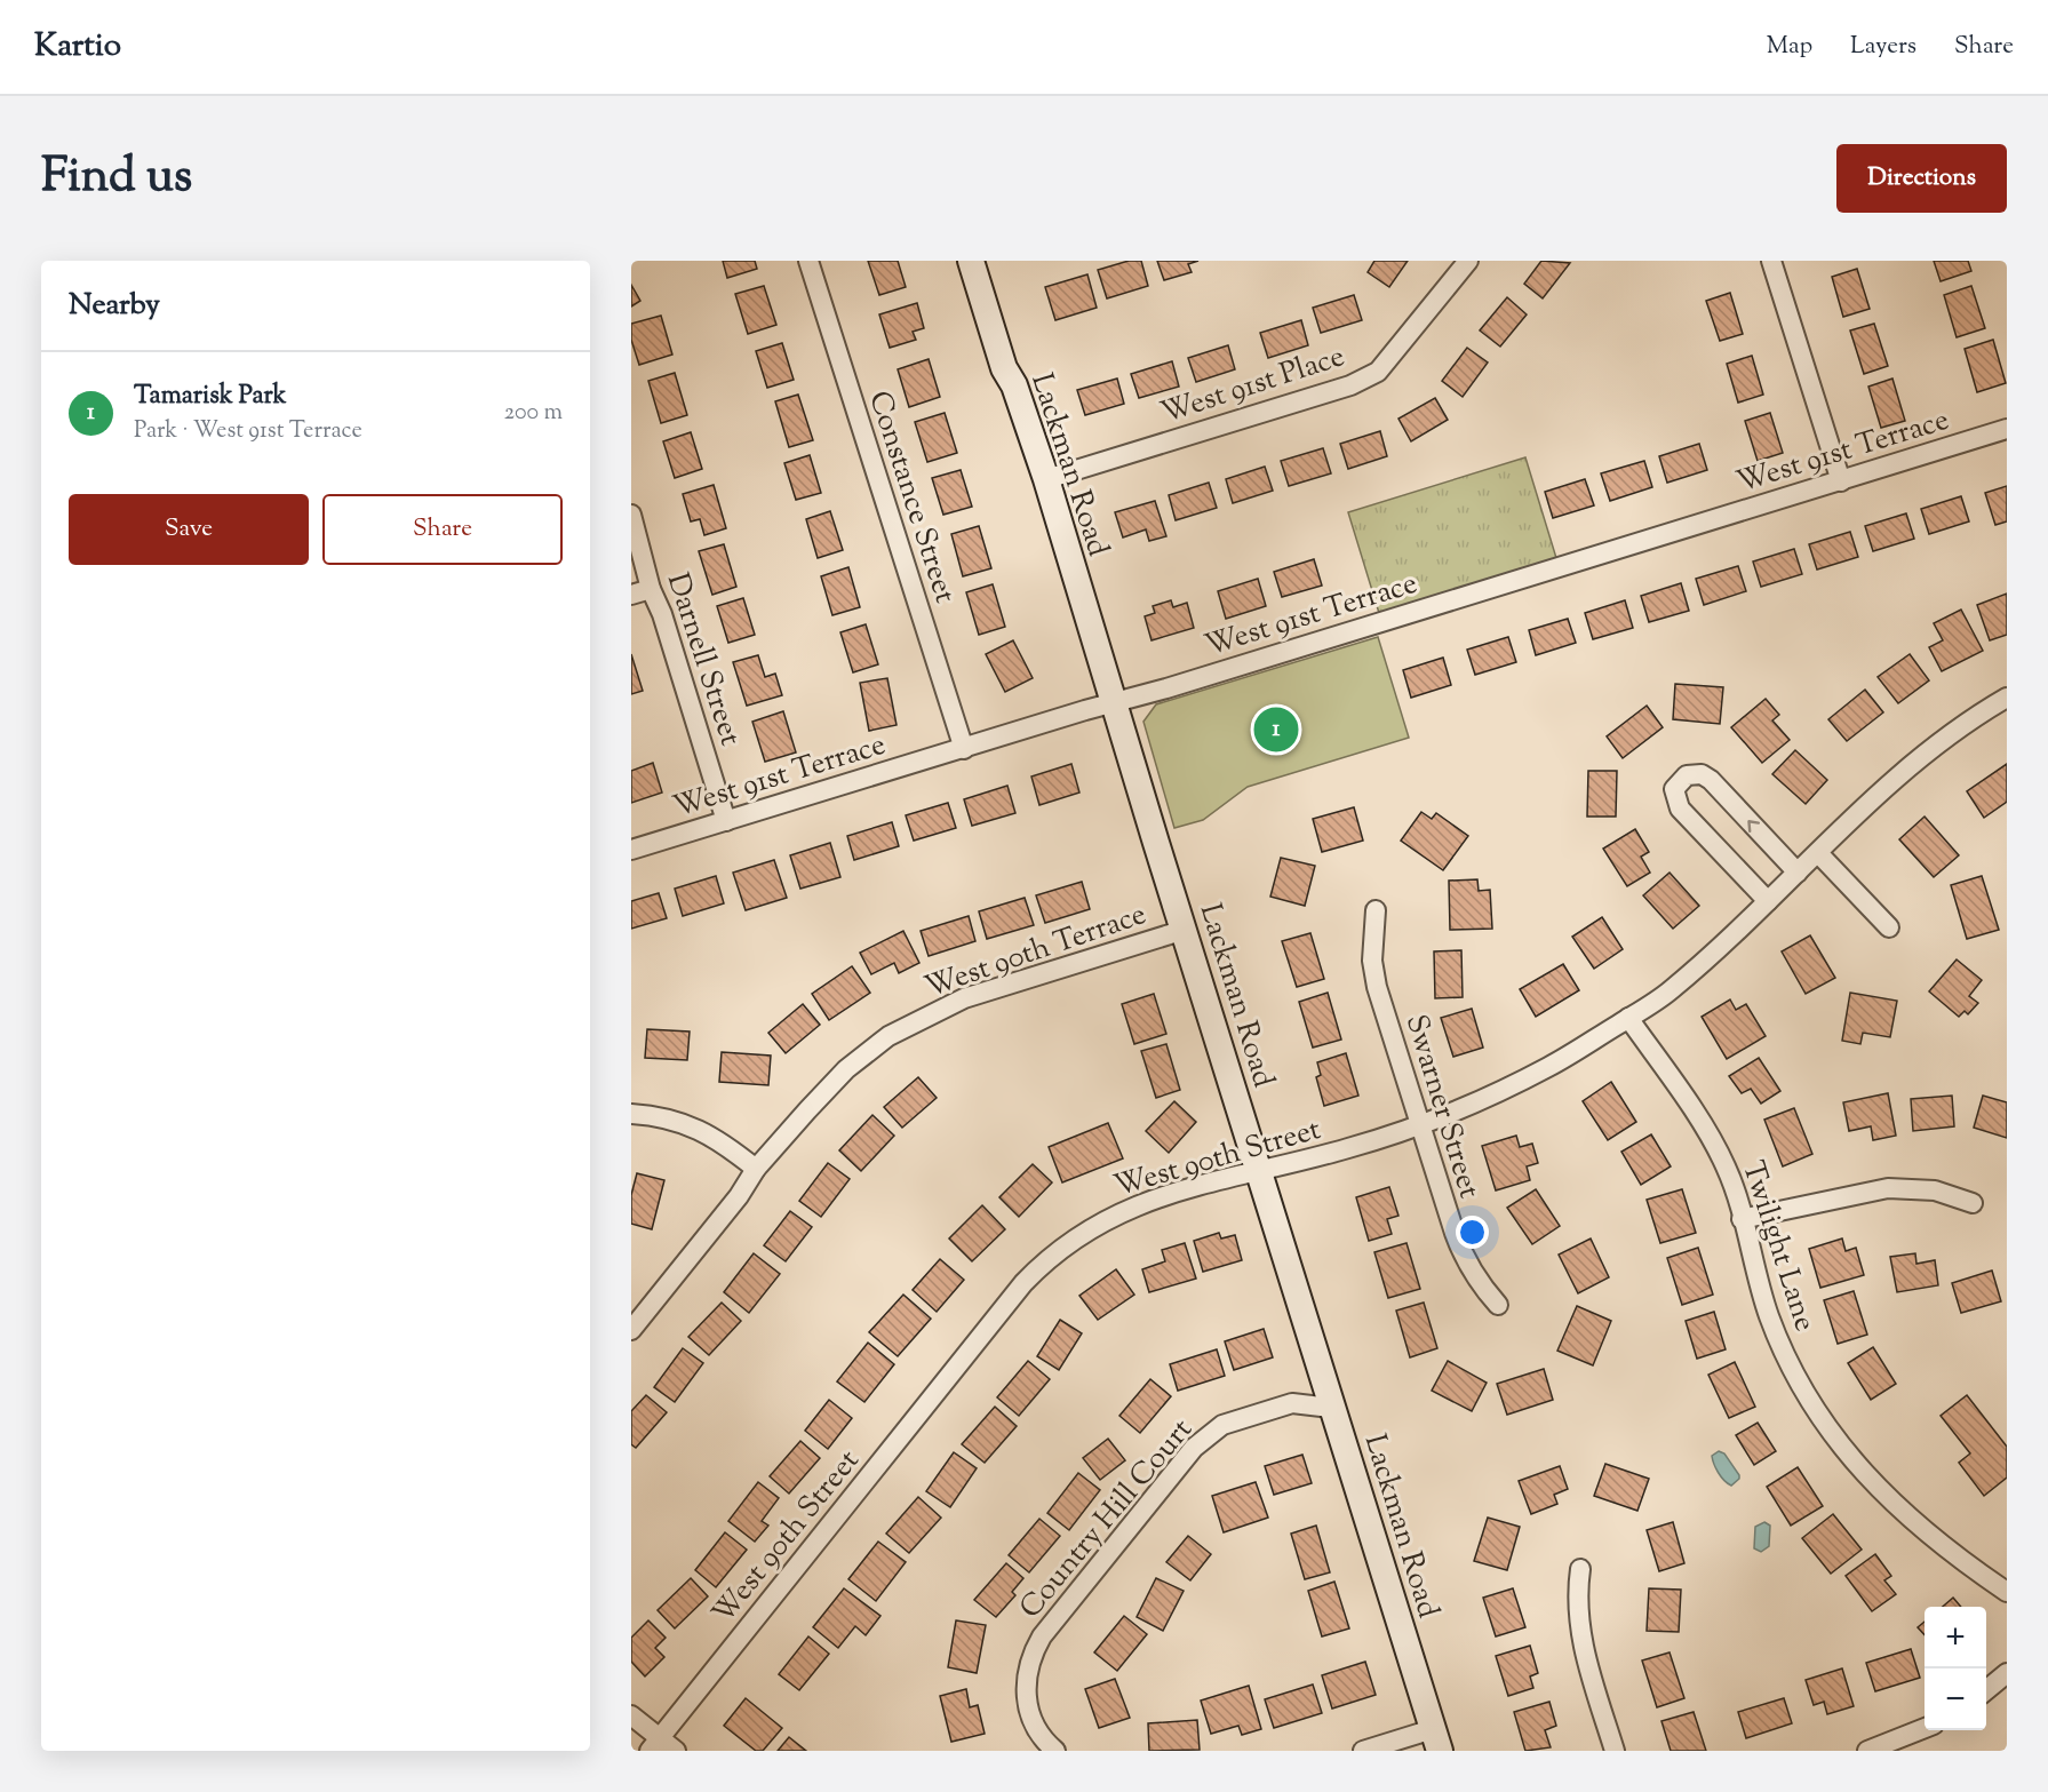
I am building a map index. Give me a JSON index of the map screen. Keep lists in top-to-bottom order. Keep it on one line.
{"streets":{"main road":["Lackman Road"],"street":["West 91st Place","West 91st Terrace","Constance Street","Darnell Street","West 90th Terrace","Swarner Street","West 90th Street","Twilight Lane","Country Hill Court"]},"crossings":[["West 91st Place","Lackman Road"],["West 91st Terrace","Lackman Road"],["West 91st Terrace","Constance Street"],["West 91st Terrace","Darnell Street"],["Lackman Road","West 90th Terrace"],["Lackman Road","West 90th Street"],["Lackman Road","Country Hill Court"],["Swarner Street","West 90th Street"],["West 90th Street","Twilight Lane"]],"page":{"header":"Kartio","nav":["Map","Layers","Share"],"title":"Find us","buttons":["Directions",["Save","Share"]],"heading":"Nearby","list":[{"mark":"1","name":"Tamarisk Park","note":"Park · West 91st Terrace","value":"200 m"}],"pins":"1","map_buttons":["+","−"]}}
